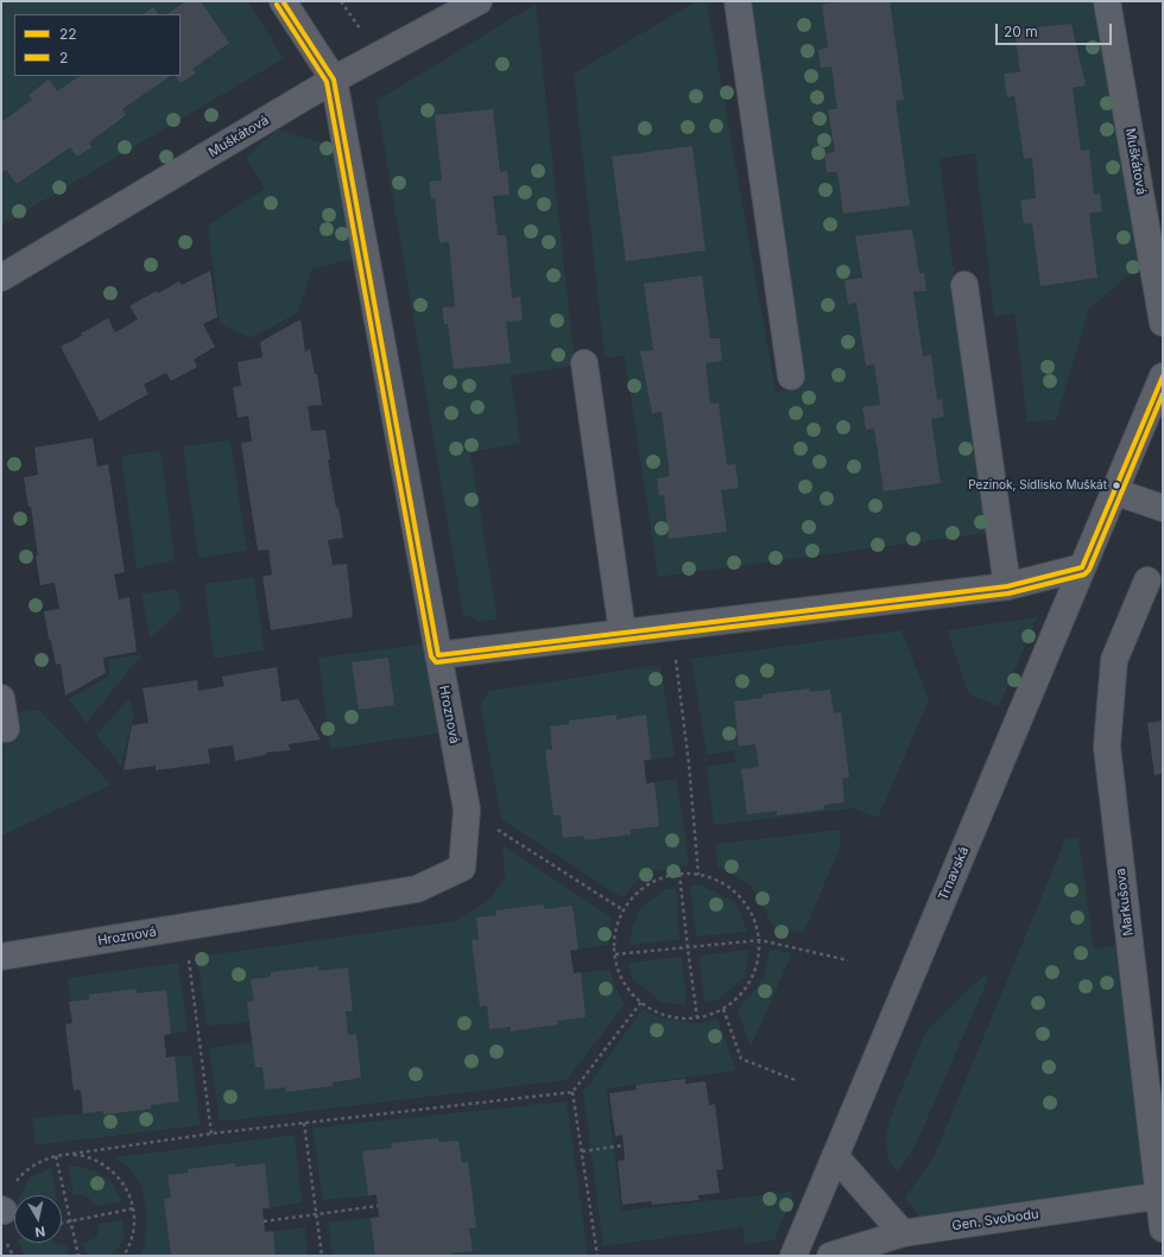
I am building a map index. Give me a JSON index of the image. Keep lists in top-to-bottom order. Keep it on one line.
{"streets":{"street":["Muškátová","Hroznová","Trnavská","Markušova","Gen. Svobodu"]},"crossings":[["Muškátová","Hroznová"],["Markušova","Gen. Svobodu"]],"places":["Pezinok, Sídlisko Muškát"],"lines":["transit line 22","transit line 2"],"legend":["22","2"],"scale_bar":"20 m","north":"bottom"}
